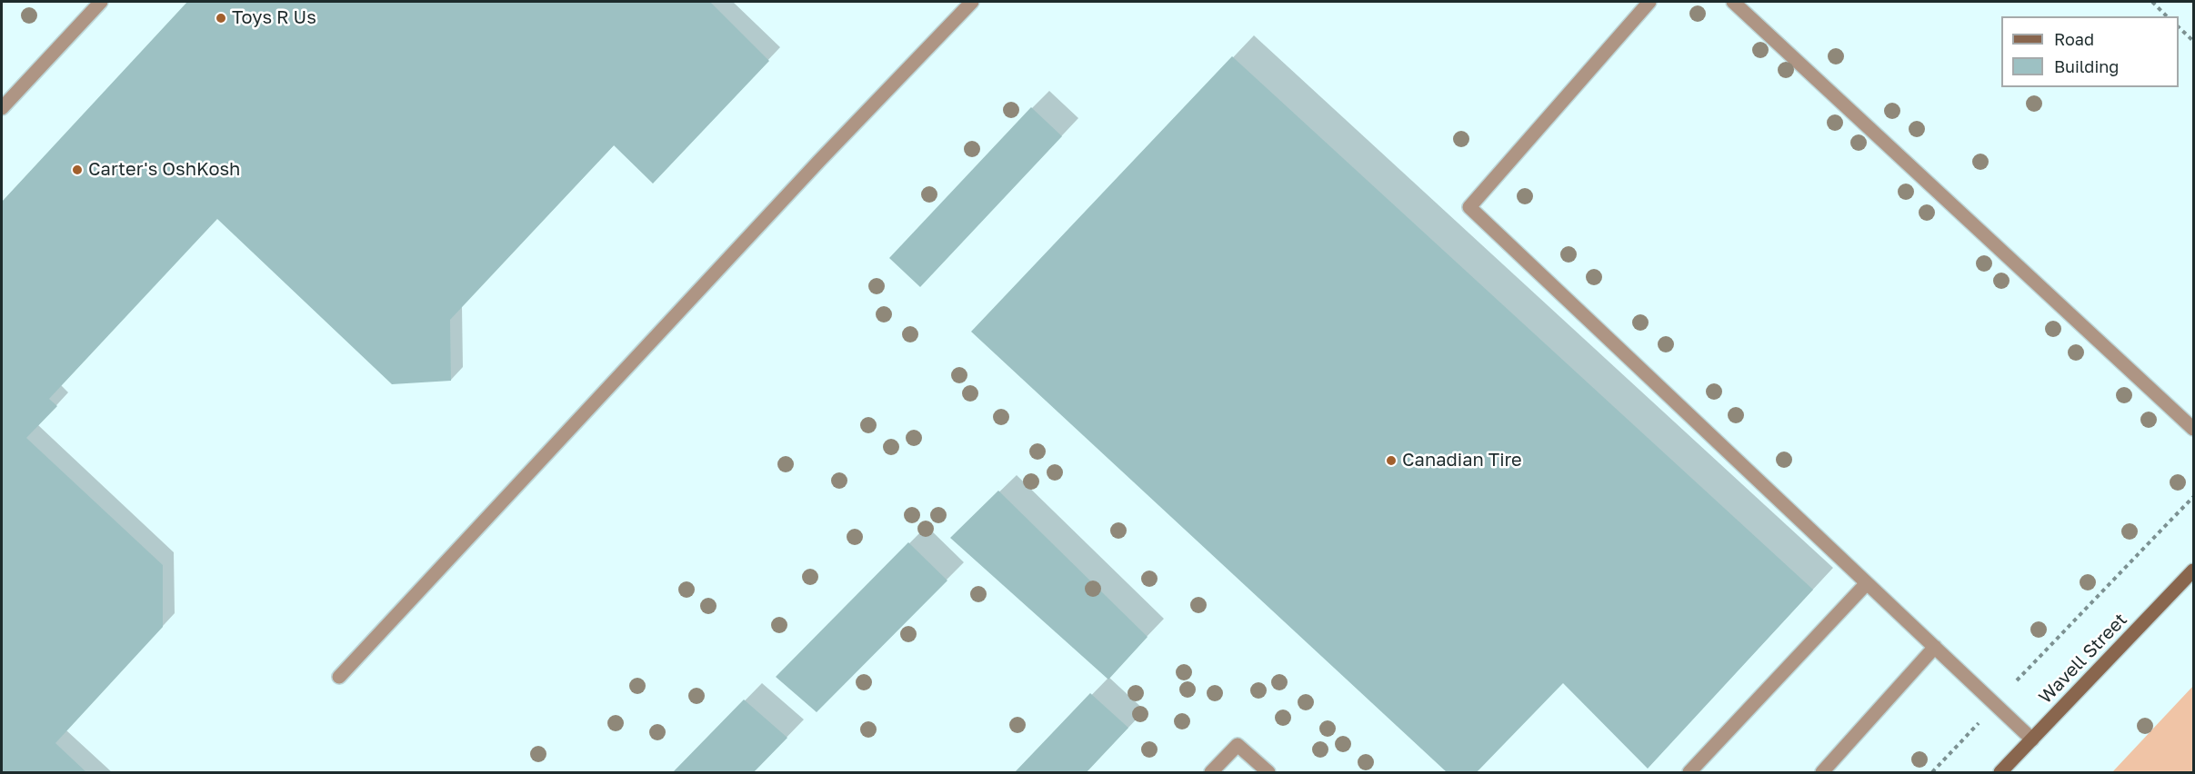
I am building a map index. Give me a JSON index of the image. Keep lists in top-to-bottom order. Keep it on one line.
{"streets":{"street":["Wavell Street"]},"places":["Toys R Us","Carter's OshKosh","Canadian Tire"],"legend":["Road","Building"]}
